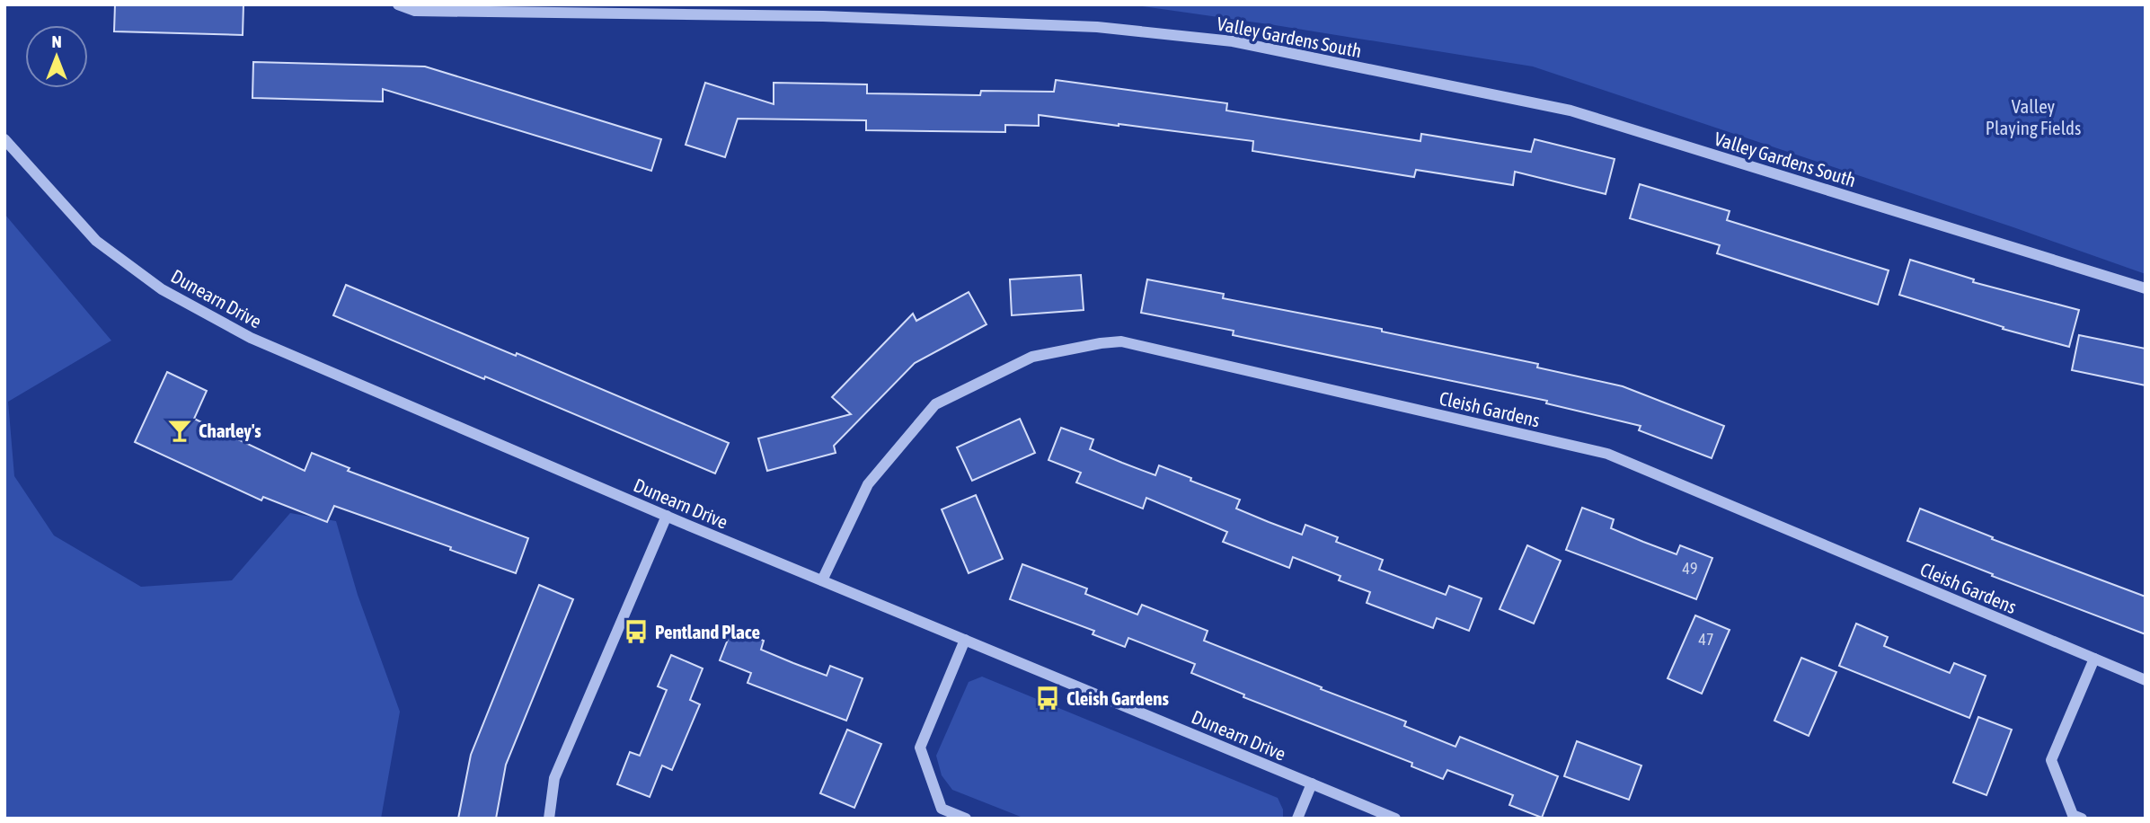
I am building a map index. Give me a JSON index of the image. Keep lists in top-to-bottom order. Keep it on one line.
{"streets":{"street":["Valley Gardens South","Dunearn Drive","Cleish Gardens"]},"crossings":[["Dunearn Drive","Cleish Gardens"]],"parks":["Valley Playing Fields"],"places":{"bar":["Charley's"],"bus stop":["Pentland Place","Cleish Gardens"]},"house_numbers":["49","47"],"north":"top"}
